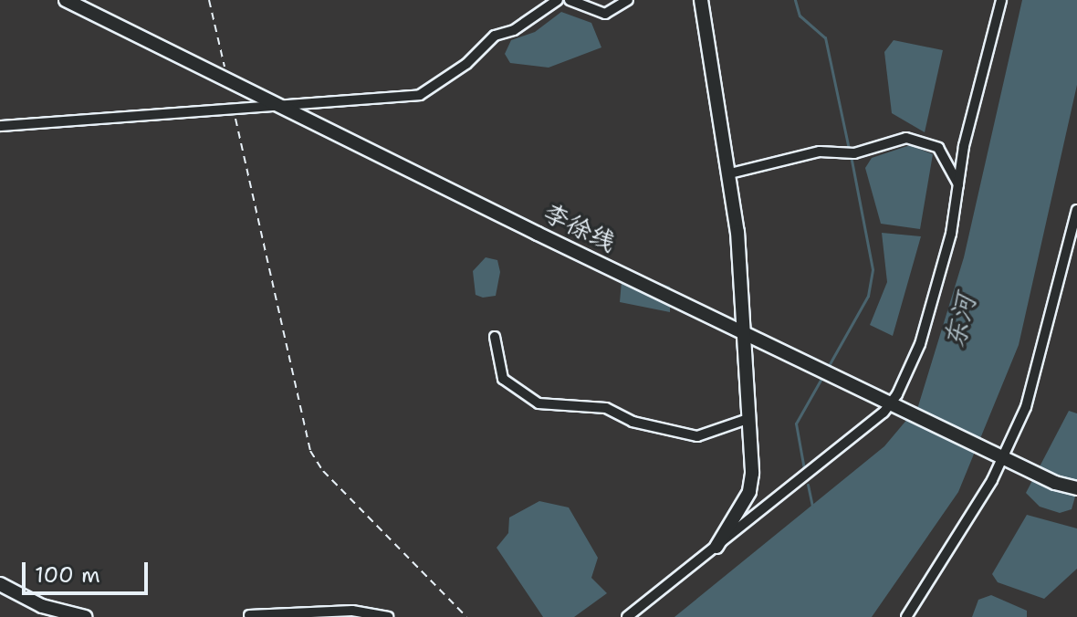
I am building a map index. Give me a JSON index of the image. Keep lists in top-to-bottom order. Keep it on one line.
{"streets":{"main road":["李徐线"]},"water":["东河"],"scale_bar":"100 m"}
